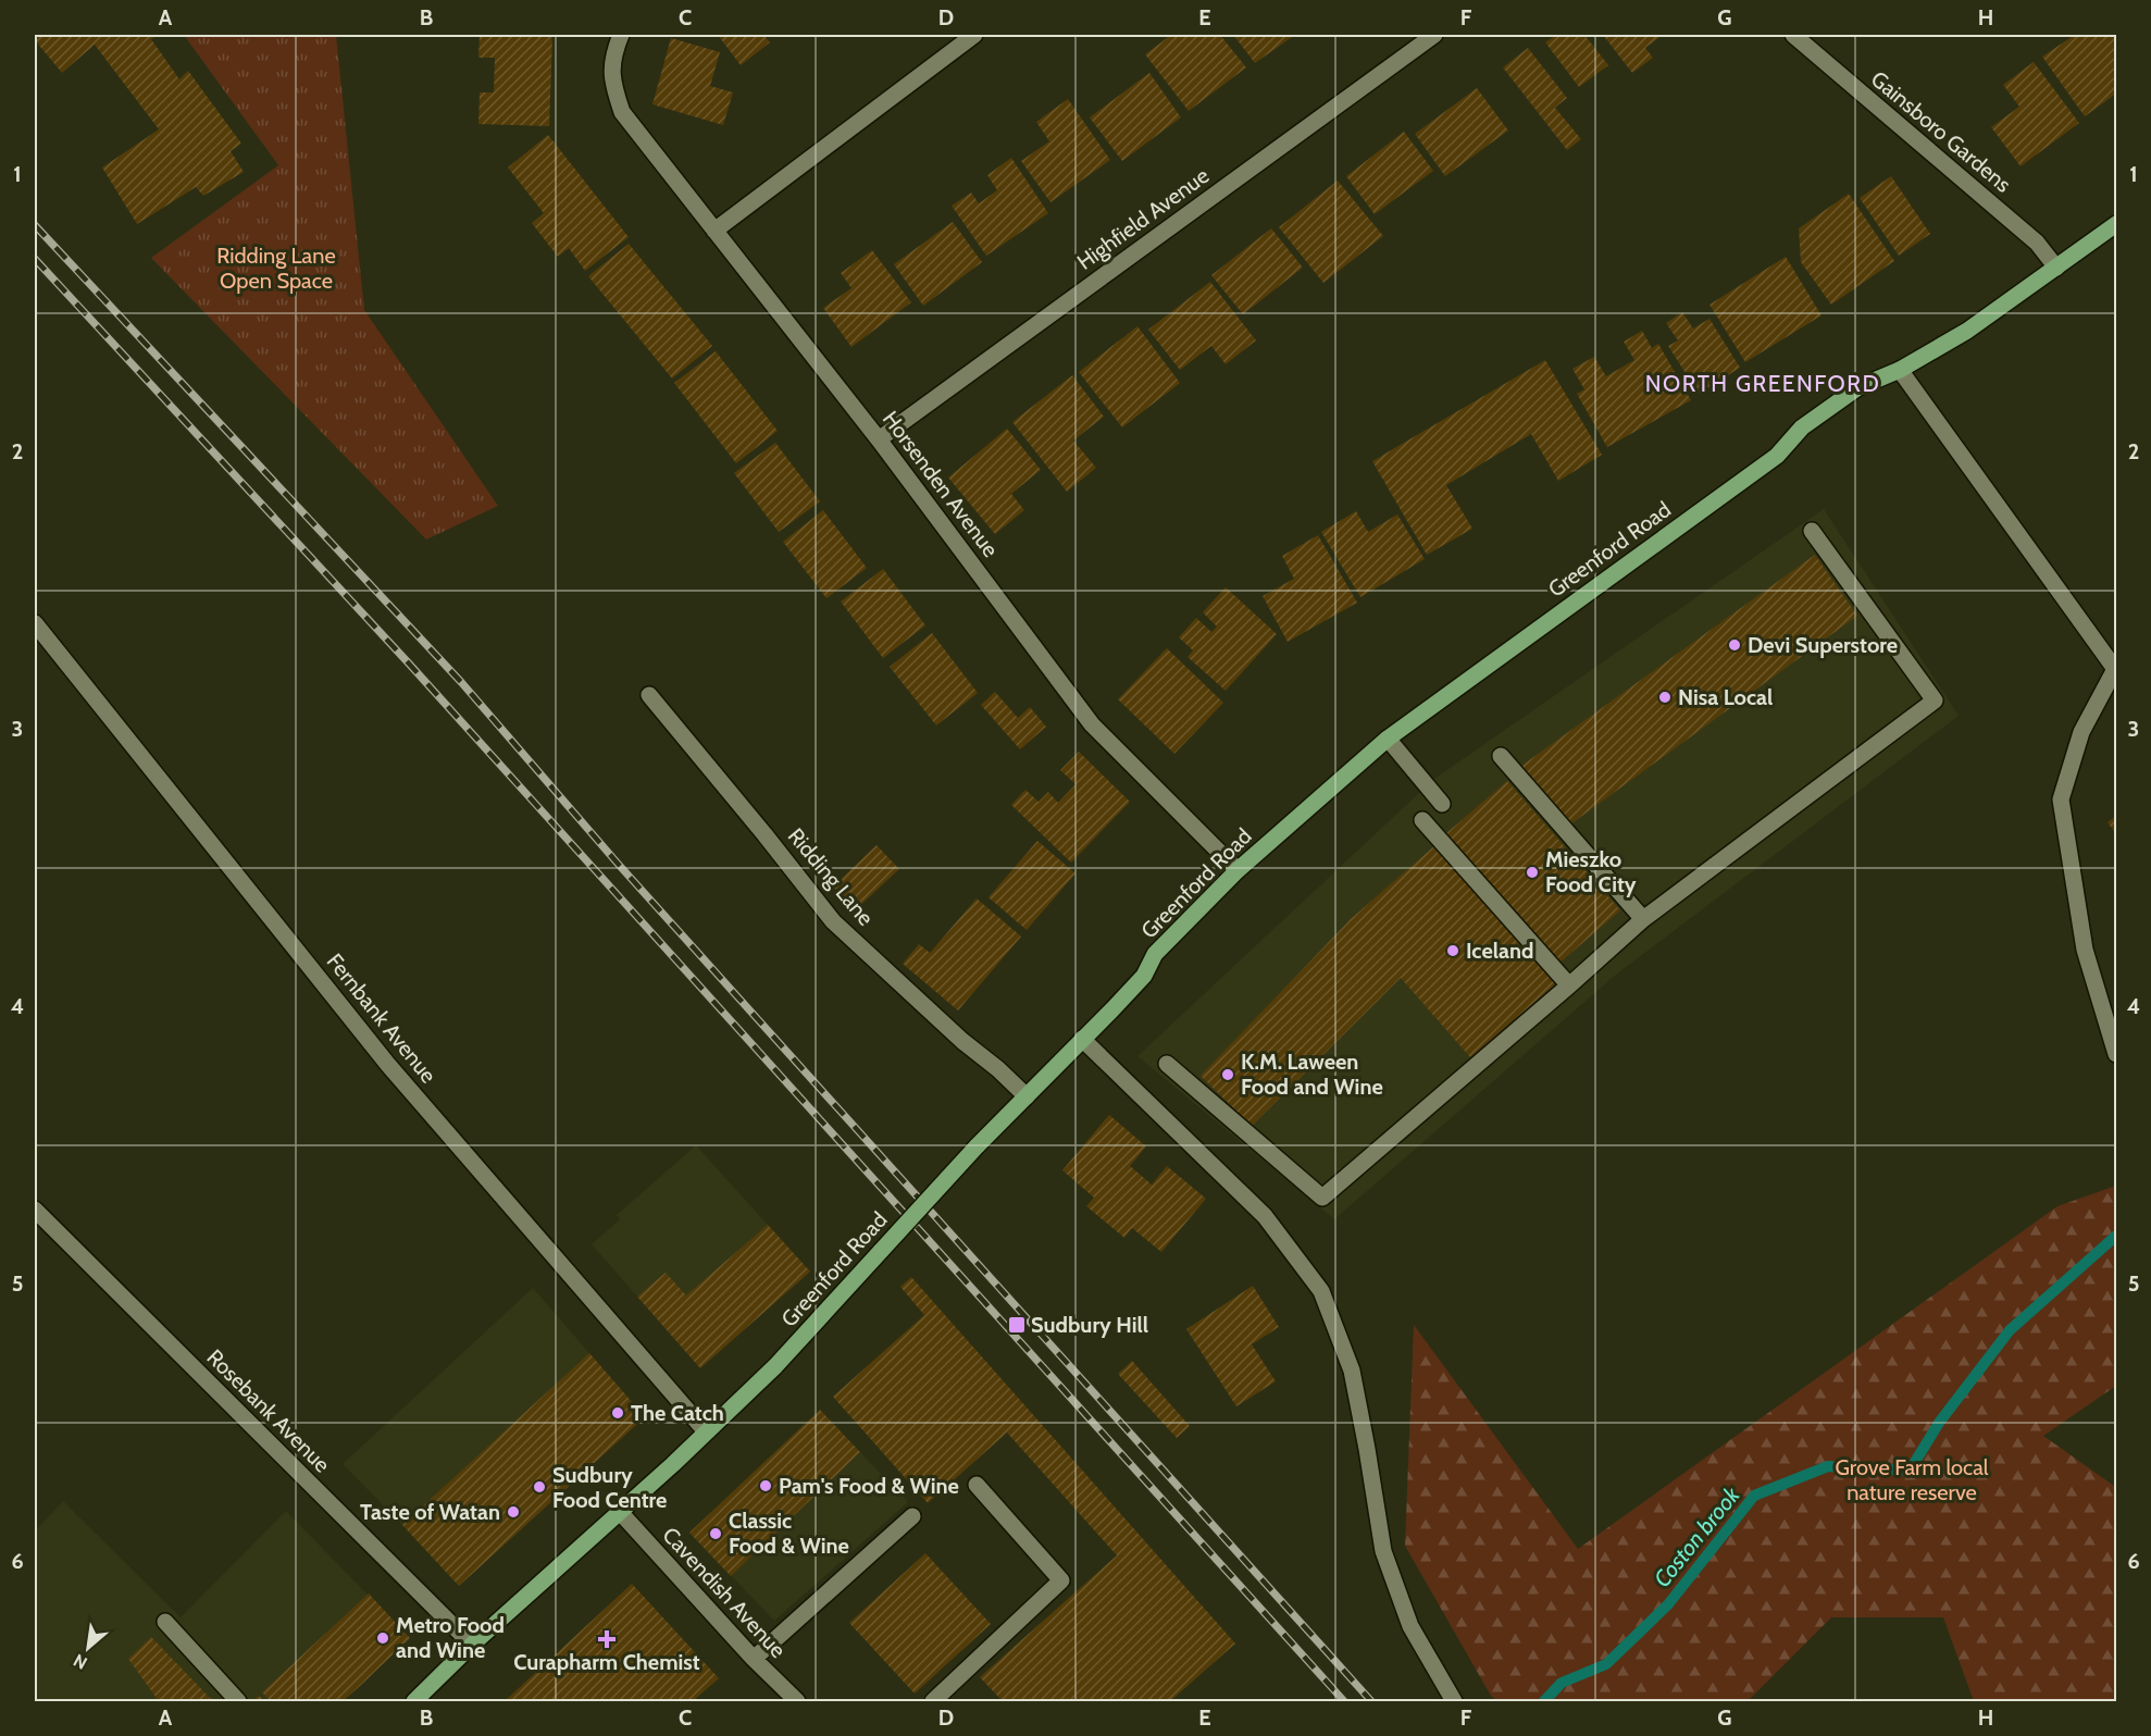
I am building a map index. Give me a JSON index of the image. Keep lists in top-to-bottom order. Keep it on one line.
{"streets":{"main road":["Greenford Road"],"street":["Gainsboro Gardens","Highfield Avenue","Horsenden Avenue","Ridding Lane","Fernbank Avenue","Rosebank Avenue","Cavendish Avenue"]},"crossings":[["Gainsboro Gardens","Greenford Road"],["Highfield Avenue","Horsenden Avenue"],["Horsenden Avenue","Greenford Road"],["Greenford Road","Ridding Lane"],["Greenford Road","Fernbank Avenue"],["Greenford Road","Rosebank Avenue"],["Greenford Road","Cavendish Avenue"]],"districts":["NORTH GREENFORD"],"water":["Coston brook"],"parks":["Ridding Lane Open Space","Grove Farm local nature reserve"],"places":{"other":["Devi Superstore","Nisa Local","Mieszko Food City","Iceland","K.M. Laween Food and Wine","The Catch","Pam's Food & Wine","Sudbury Food Centre","Taste of Watan","Classic Food & Wine","Metro Food and Wine"],"transit":["Sudbury Hill"],"health":["Curapharm Chemist"]},"north":"bottom left","grid":{"columns":["A","B","C","D","E","F","G","H"],"rows":["1","2","3","4","5","6"]}}
